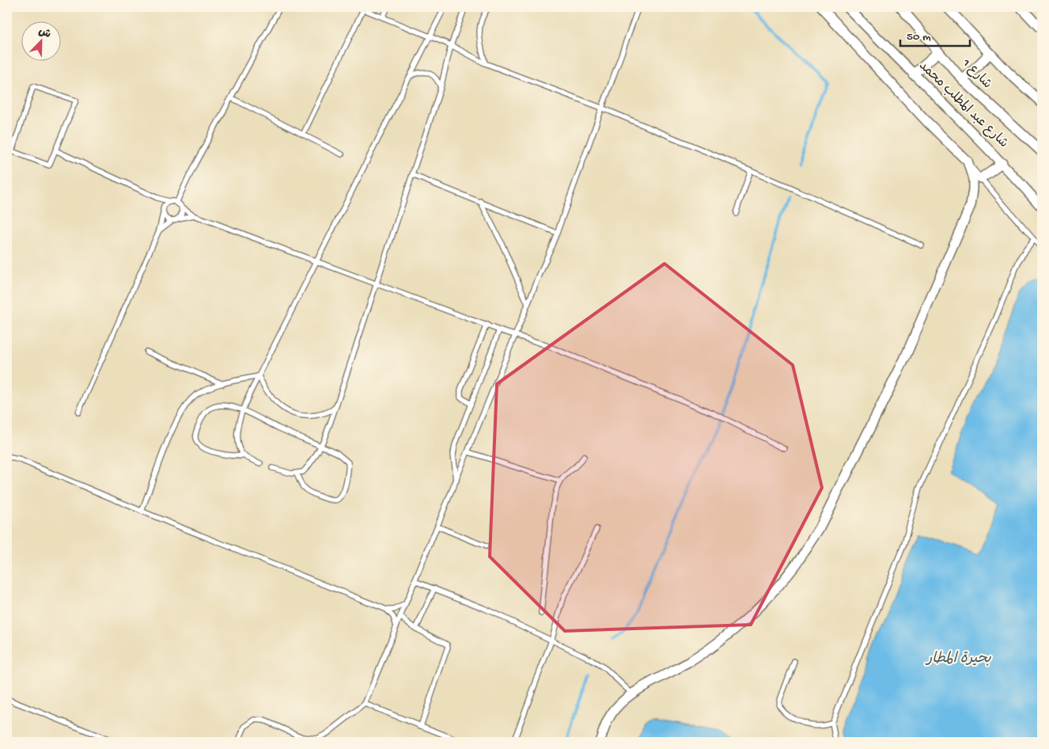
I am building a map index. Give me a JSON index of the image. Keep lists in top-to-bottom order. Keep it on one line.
{"streets":{"street":["شارع 1","شارع عبد المطلب محمد"]},"water":["بحيرة المطار"],"scale_bar":"50 m","north":"top right"}
